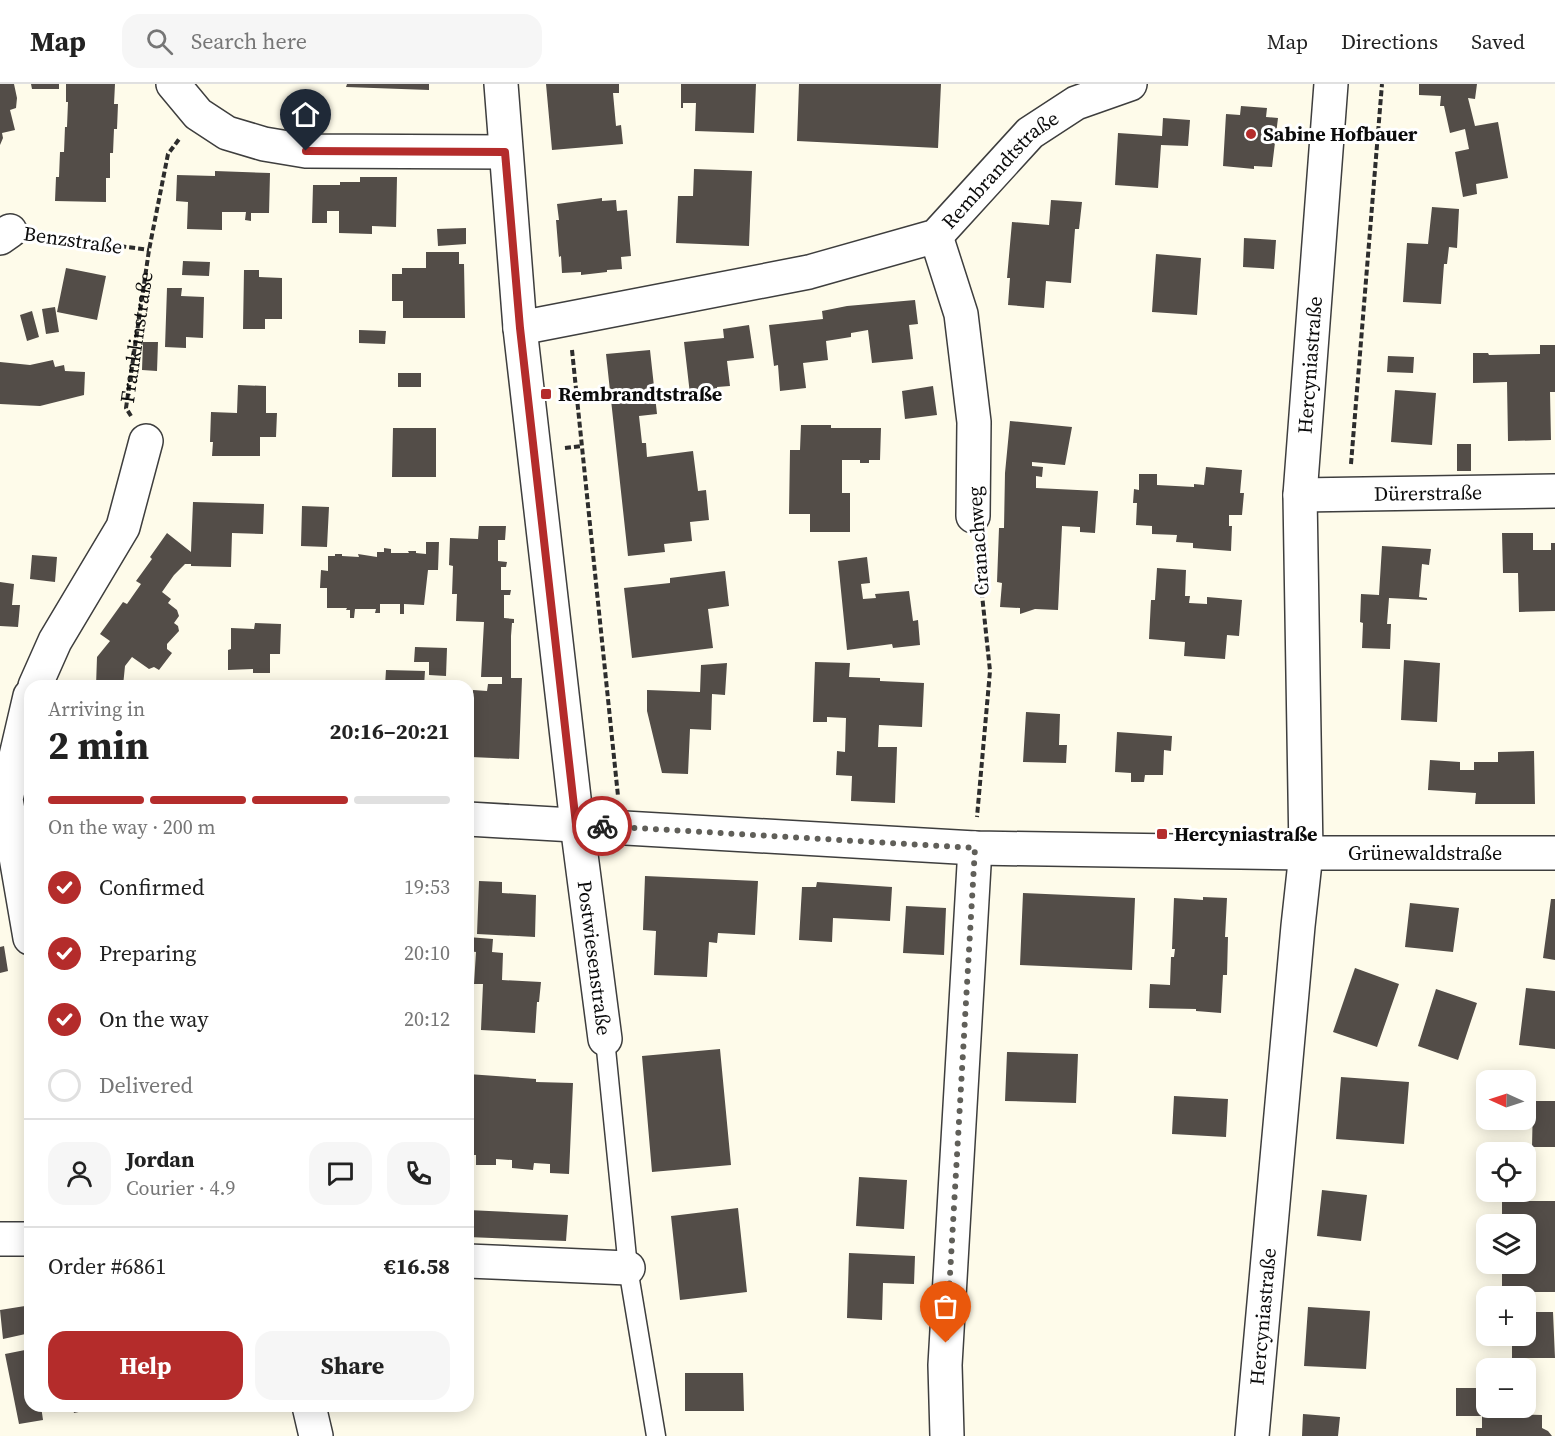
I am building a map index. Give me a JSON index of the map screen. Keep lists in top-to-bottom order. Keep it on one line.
{"streets":{"street":["Rembrandtstraße","Hercyniastraße","Dürerstraße","Cranachweg","Grünewaldstraße","Postwiesenstraße"],"path":["Benzstraße","Franklinstraße"]},"crossings":[["Rembrandtstraße","Cranachweg"],["Rembrandtstraße","Postwiesenstraße"],["Benzstraße","Franklinstraße"],["Hercyniastraße","Dürerstraße"],["Hercyniastraße","Grünewaldstraße"],["Cranachweg","Grünewaldstraße"],["Grünewaldstraße","Postwiesenstraße"]],"places":{"other":["Sabine Hofbauer"],"transit":["Rembrandtstraße","Hercyniastraße"]},"north":"left","page":{"header":"Map","search":"Search here","nav":["Map","Directions","Saved"],"heading":["2 min","Arriving in","20:16–20:21"],"panel":["Jordan","Courier · 4.9","Order #6861","€16.58"],"bar":"On the way · 200 m","list":[["Confirmed","19:53"],["Preparing","20:10"],["On the way","20:12"],"Delivered"],"map_buttons":["+","−"],"buttons":["Help","Share"]}}
